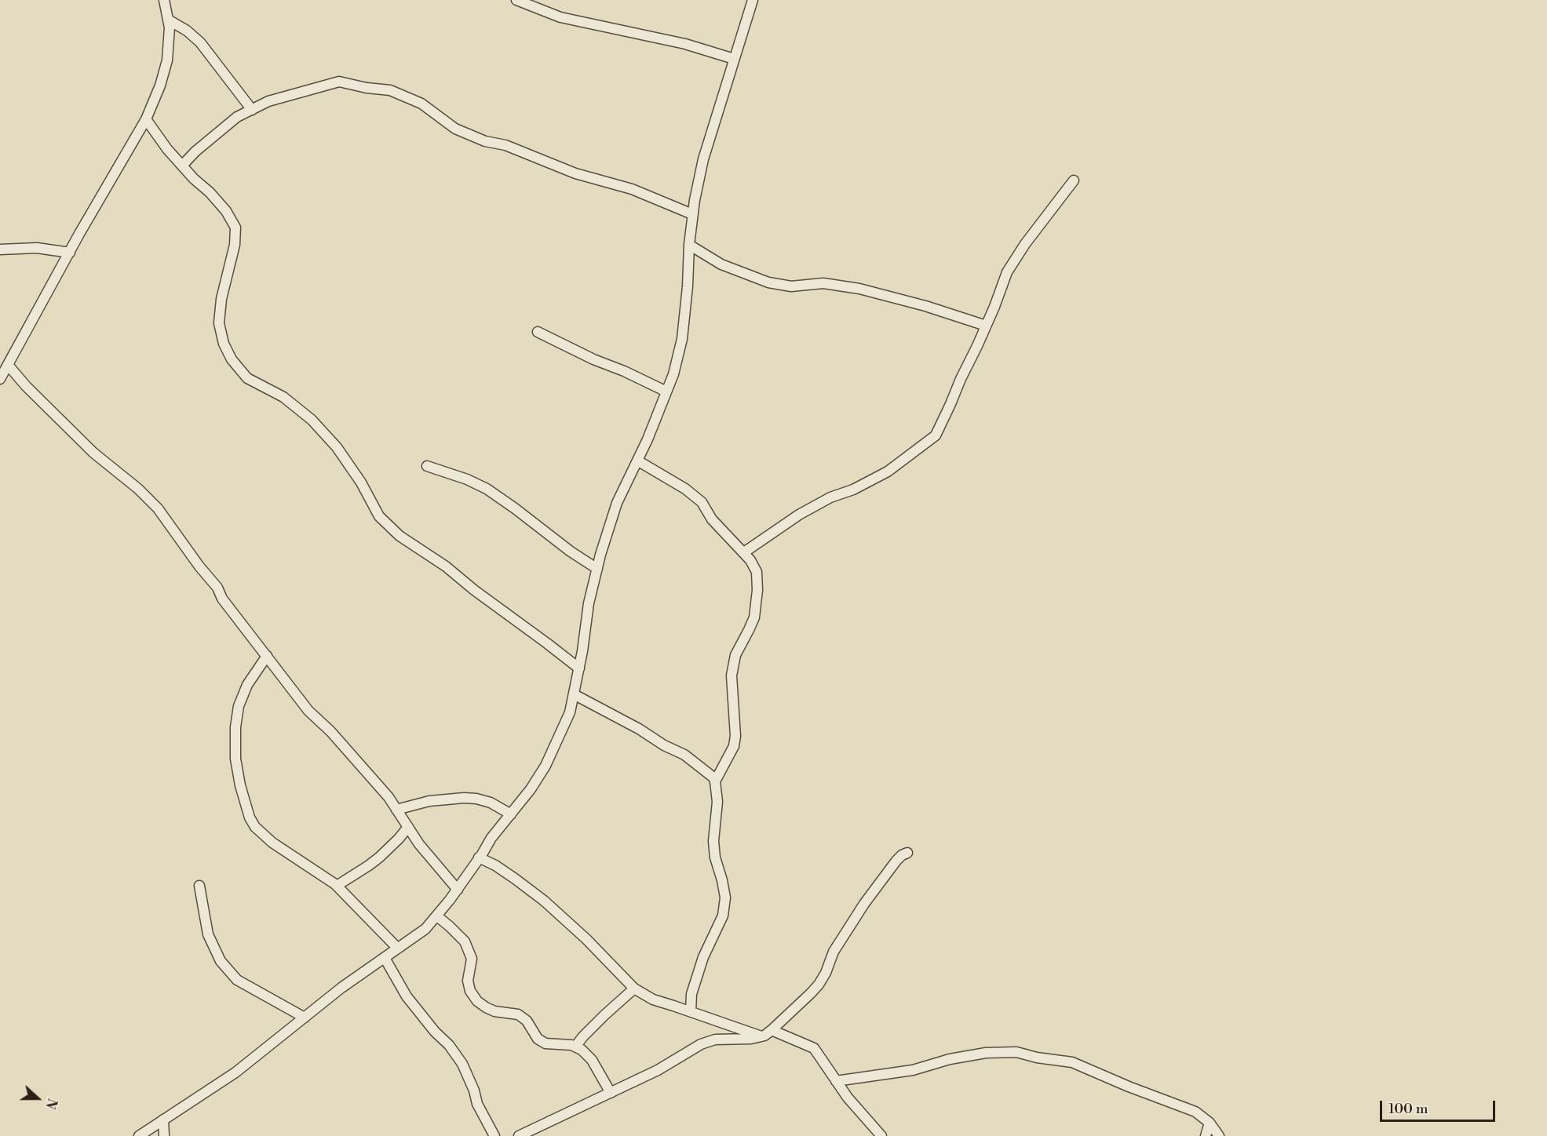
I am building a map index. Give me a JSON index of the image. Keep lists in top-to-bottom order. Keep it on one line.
{"scale_bar":"100 m","north":"right"}
